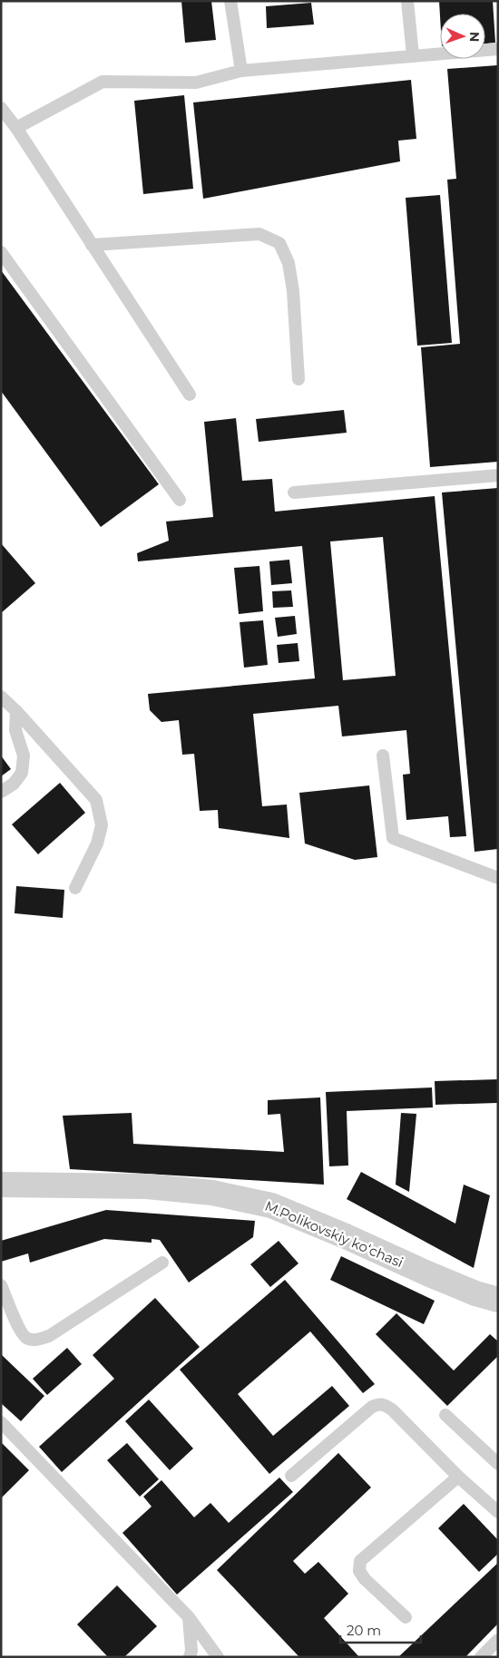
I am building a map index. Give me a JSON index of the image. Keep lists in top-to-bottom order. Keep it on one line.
{"streets":{"street":["M.Polikovskiy koʻchasi"]},"scale_bar":"20 m","north":"right"}
